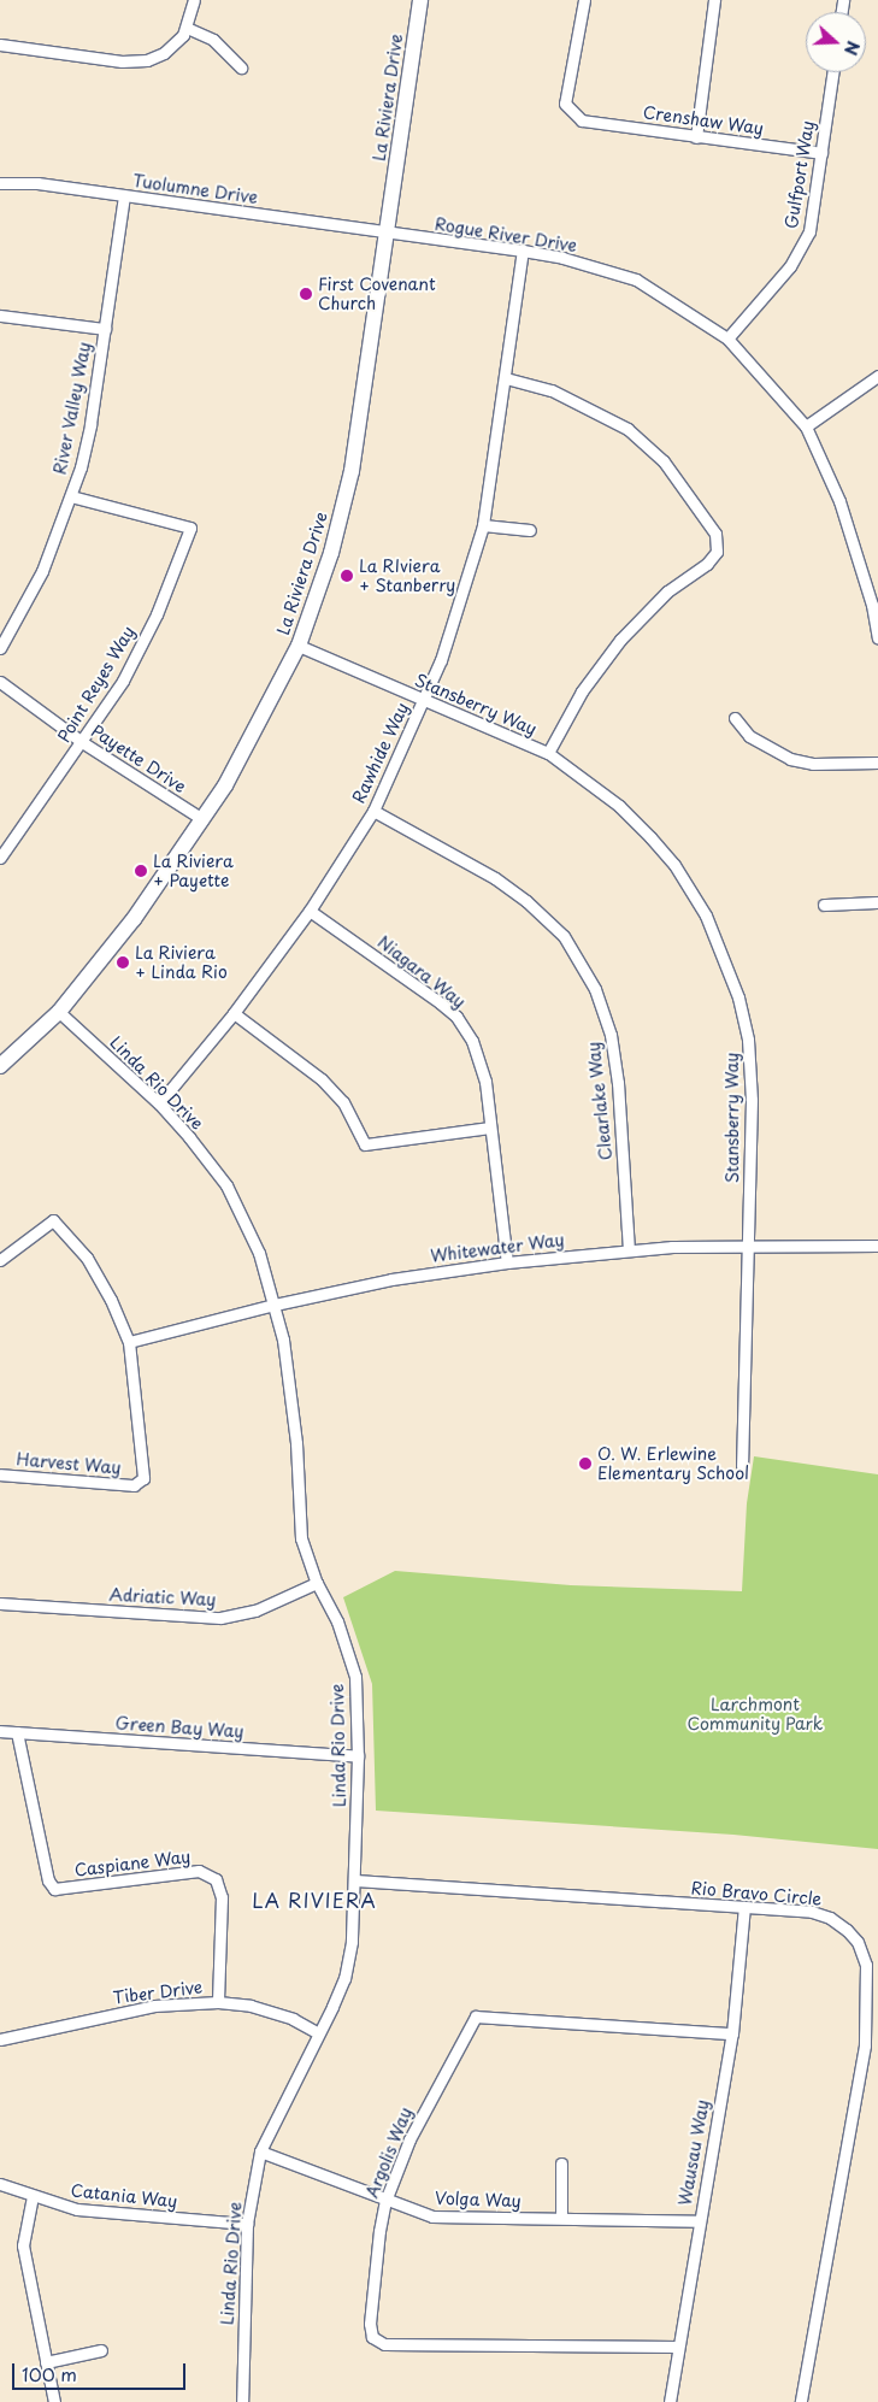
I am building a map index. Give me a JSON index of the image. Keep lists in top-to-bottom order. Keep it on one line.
{"streets":{"street":["La Riviera Drive","Crenshaw Way","Gulfport Way","Tuolumne Drive","Rogue River Drive","River Valley Way","Point Reyes Way","Stansberry Way","Rawhide Way","Payette Drive","Niagara Way","Linda Rio Drive","Clearlake Way","Whitewater Way","Harvest Way","Adriatic Way","Green Bay Way","Caspiane Way","Rio Bravo Circle","Tiber Drive","Argolis Way","Wausau Way","Catania Way","Volga Way"]},"crossings":[["La Riviera Drive","Tuolumne Drive"],["La Riviera Drive","Rogue River Drive"],["La Riviera Drive","Stansberry Way"],["La Riviera Drive","Payette Drive"],["La Riviera Drive","Linda Rio Drive"],["Crenshaw Way","Gulfport Way"],["Gulfport Way","Rogue River Drive"],["Tuolumne Drive","Rogue River Drive"],["Tuolumne Drive","River Valley Way"],["Rogue River Drive","Rawhide Way"],["River Valley Way","Point Reyes Way"],["Point Reyes Way","Payette Drive"],["Stansberry Way","Rawhide Way"],["Stansberry Way","Whitewater Way"],["Rawhide Way","Niagara Way"],["Rawhide Way","Linda Rio Drive"],["Rawhide Way","Clearlake Way"],["Niagara Way","Whitewater Way"],["Linda Rio Drive","Whitewater Way"],["Linda Rio Drive","Adriatic Way"],["Linda Rio Drive","Green Bay Way"],["Linda Rio Drive","Rio Bravo Circle"],["Linda Rio Drive","Tiber Drive"],["Linda Rio Drive","Catania Way"],["Linda Rio Drive","Volga Way"],["Clearlake Way","Whitewater Way"],["Whitewater Way","Harvest Way"],["Green Bay Way","Caspiane Way"],["Caspiane Way","Tiber Drive"],["Rio Bravo Circle","Wausau Way"],["Argolis Way","Wausau Way"],["Argolis Way","Volga Way"],["Wausau Way","Volga Way"]],"districts":["LA RIVIERA"],"parks":["Larchmont Community Park"],"places":["First Covenant Church","La RIviera + Stanberry","La Riviera + Payette","La Riviera + Linda Rio","O. W. Erlewine Elementary School"],"scale_bar":"100 m","north":"right"}
